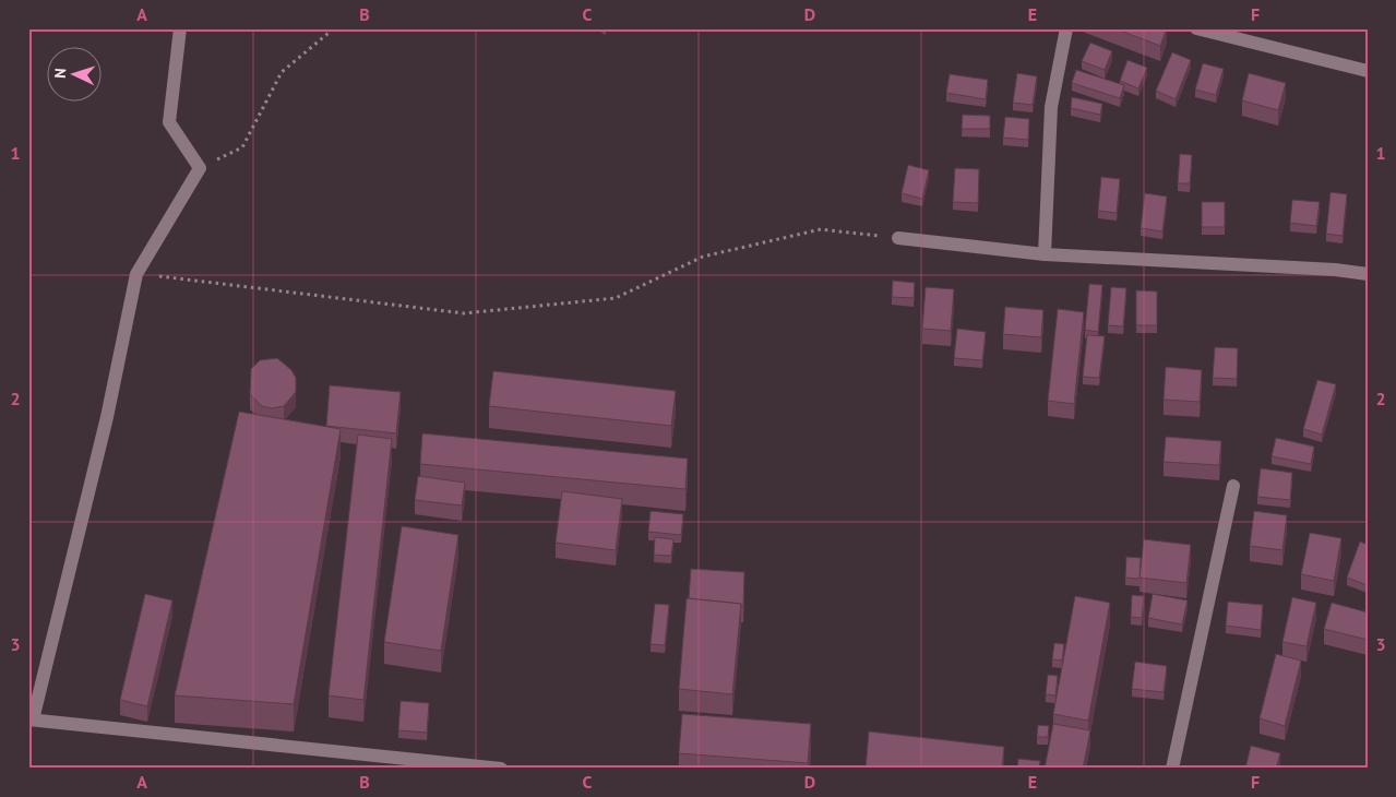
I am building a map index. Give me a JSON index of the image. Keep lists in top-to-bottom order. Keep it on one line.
{"north":"left","grid":{"columns":["A","B","C","D","E","F"],"rows":["1","2","3"]}}
